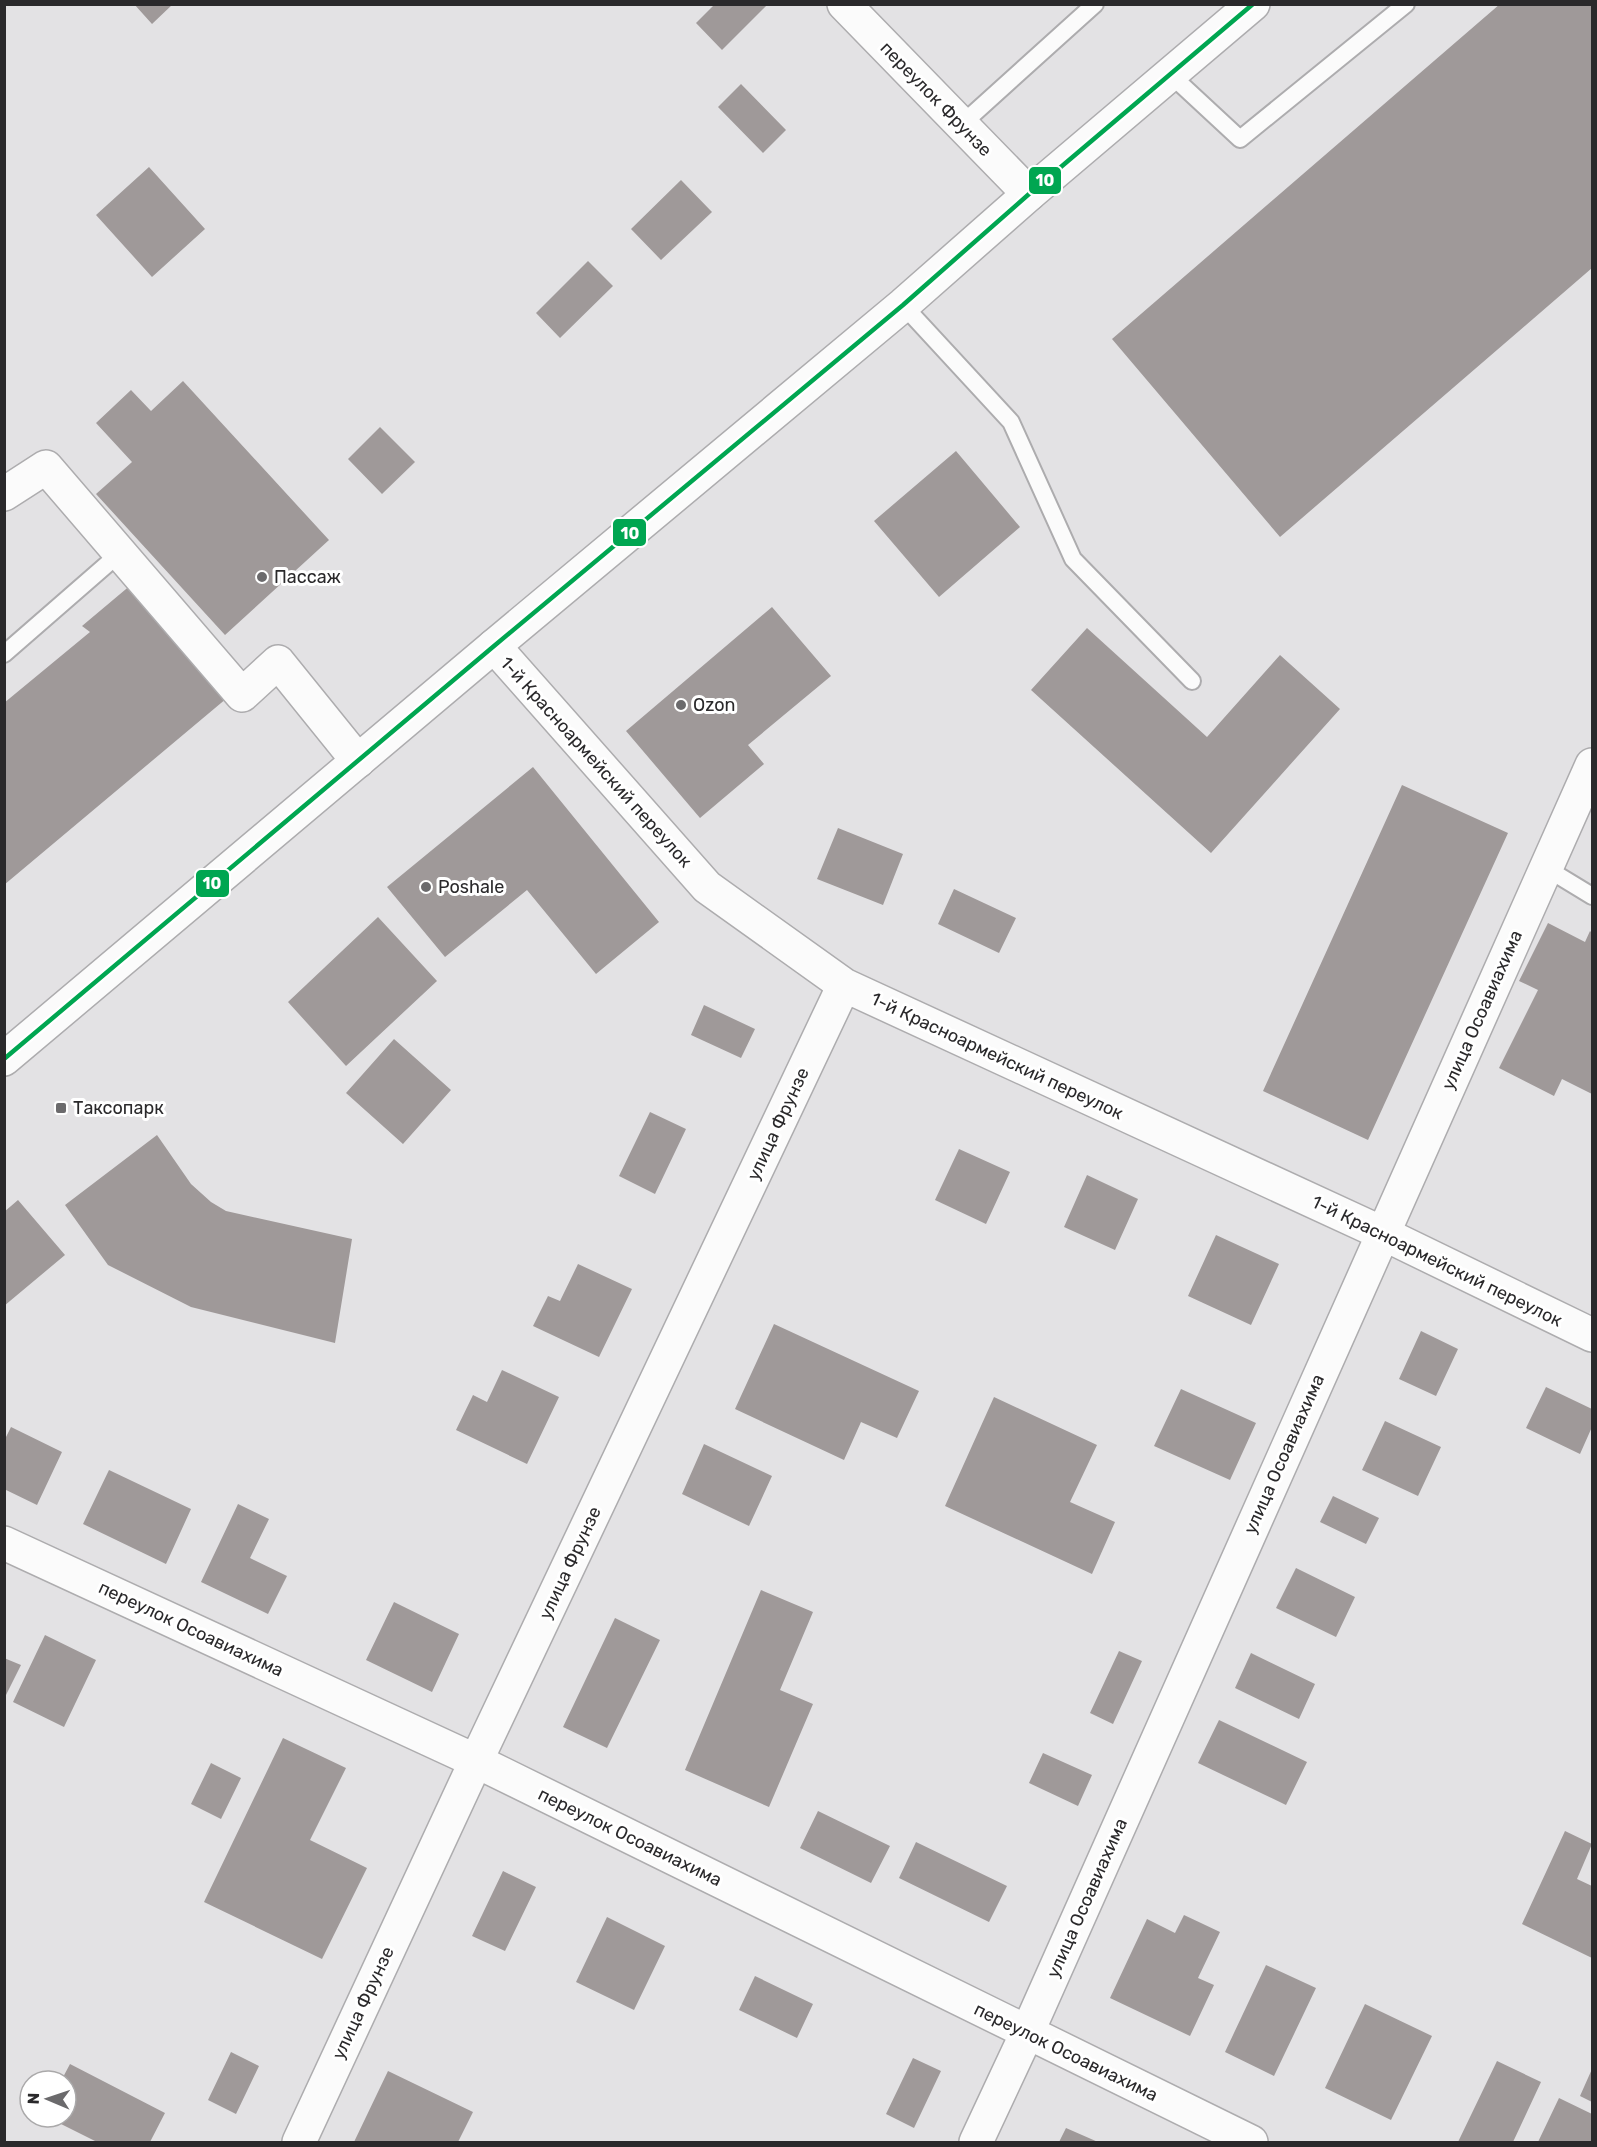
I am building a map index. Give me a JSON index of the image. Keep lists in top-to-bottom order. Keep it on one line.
{"streets":{"street":["переулок Фрунзе","1-й Красноармейский переулок","улица Осоавиахима","улица Фрунзе","переулок Осоавиахима"]},"crossings":[["1-й Красноармейский переулок","улица Осоавиахима"],["1-й Красноармейский переулок","улица Фрунзе"],["улица Осоавиахима","переулок Осоавиахима"],["улица Фрунзе","переулок Осоавиахима"]],"places":{"other":["Пассаж","Ozon","Poshale"],"transit":["Таксопарк"]},"lines":["transit line 10"],"north":"left"}
